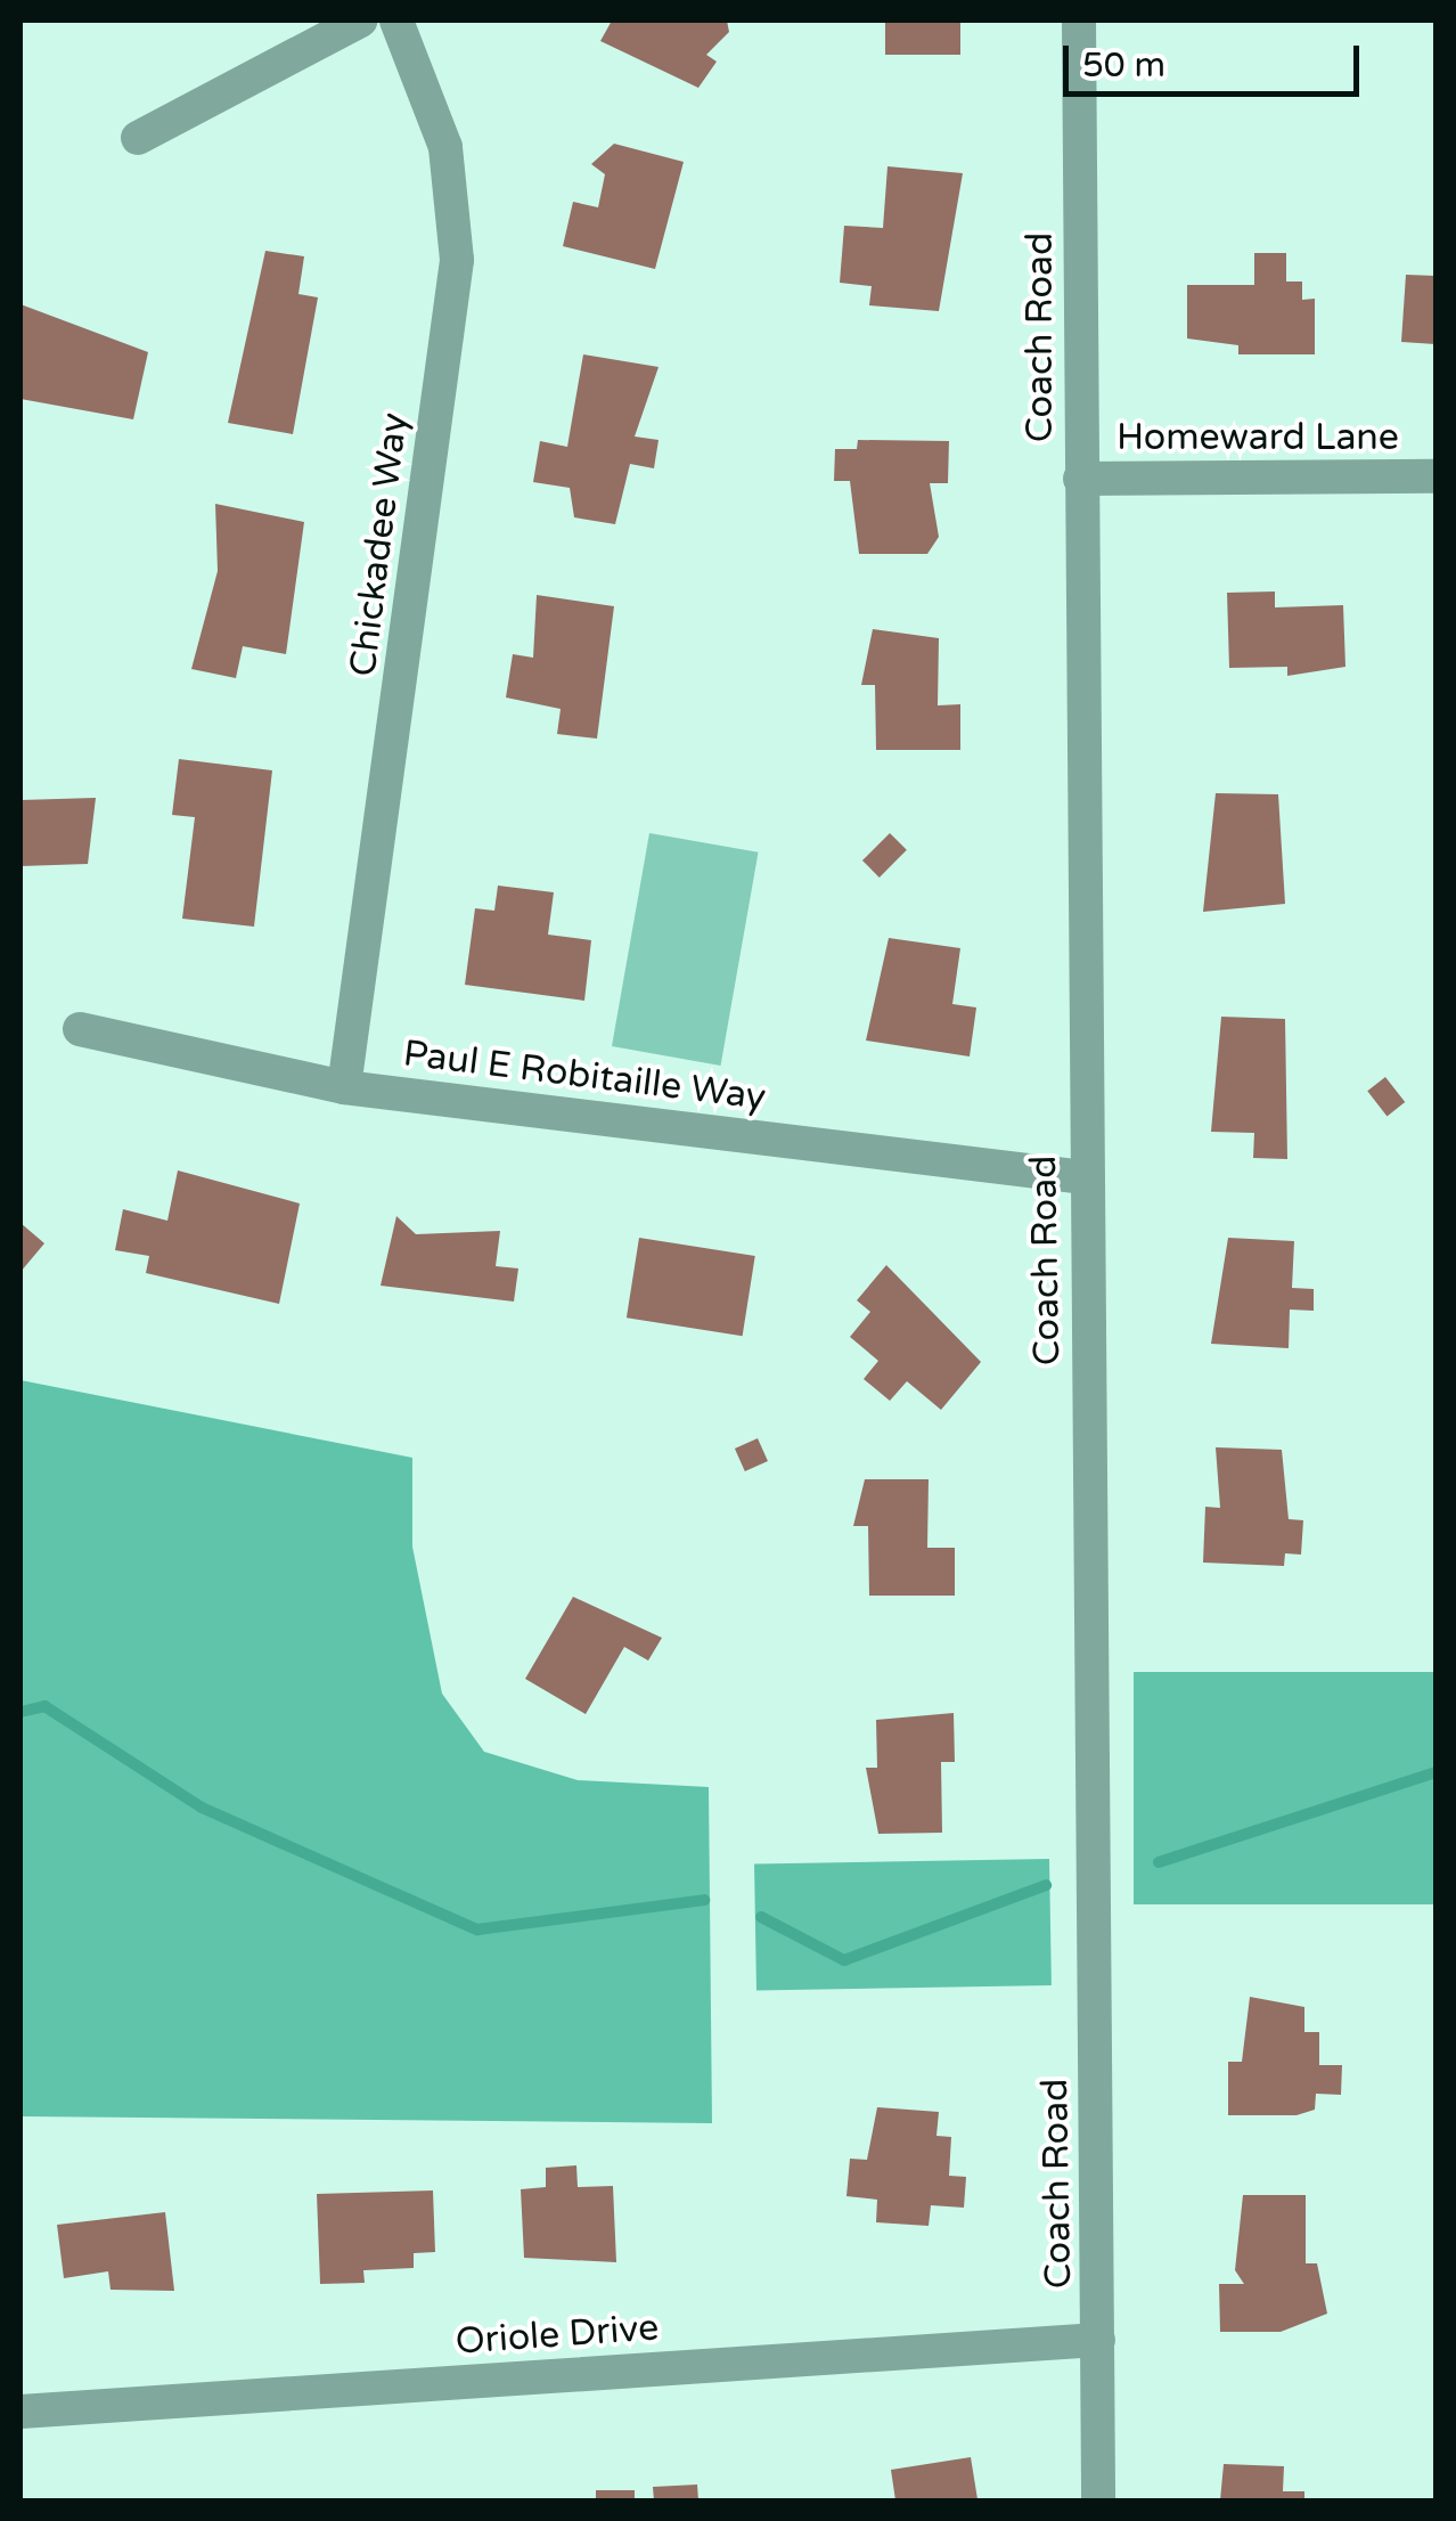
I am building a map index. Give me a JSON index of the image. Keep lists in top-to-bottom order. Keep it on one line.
{"streets":{"street":["Coach Road","Homeward Lane","Chickadee Way","Paul E Robitaille Way","Oriole Drive"]},"crossings":[["Coach Road","Homeward Lane"],["Coach Road","Paul E Robitaille Way"],["Coach Road","Oriole Drive"],["Chickadee Way","Paul E Robitaille Way"]],"scale_bar":"50 m"}
